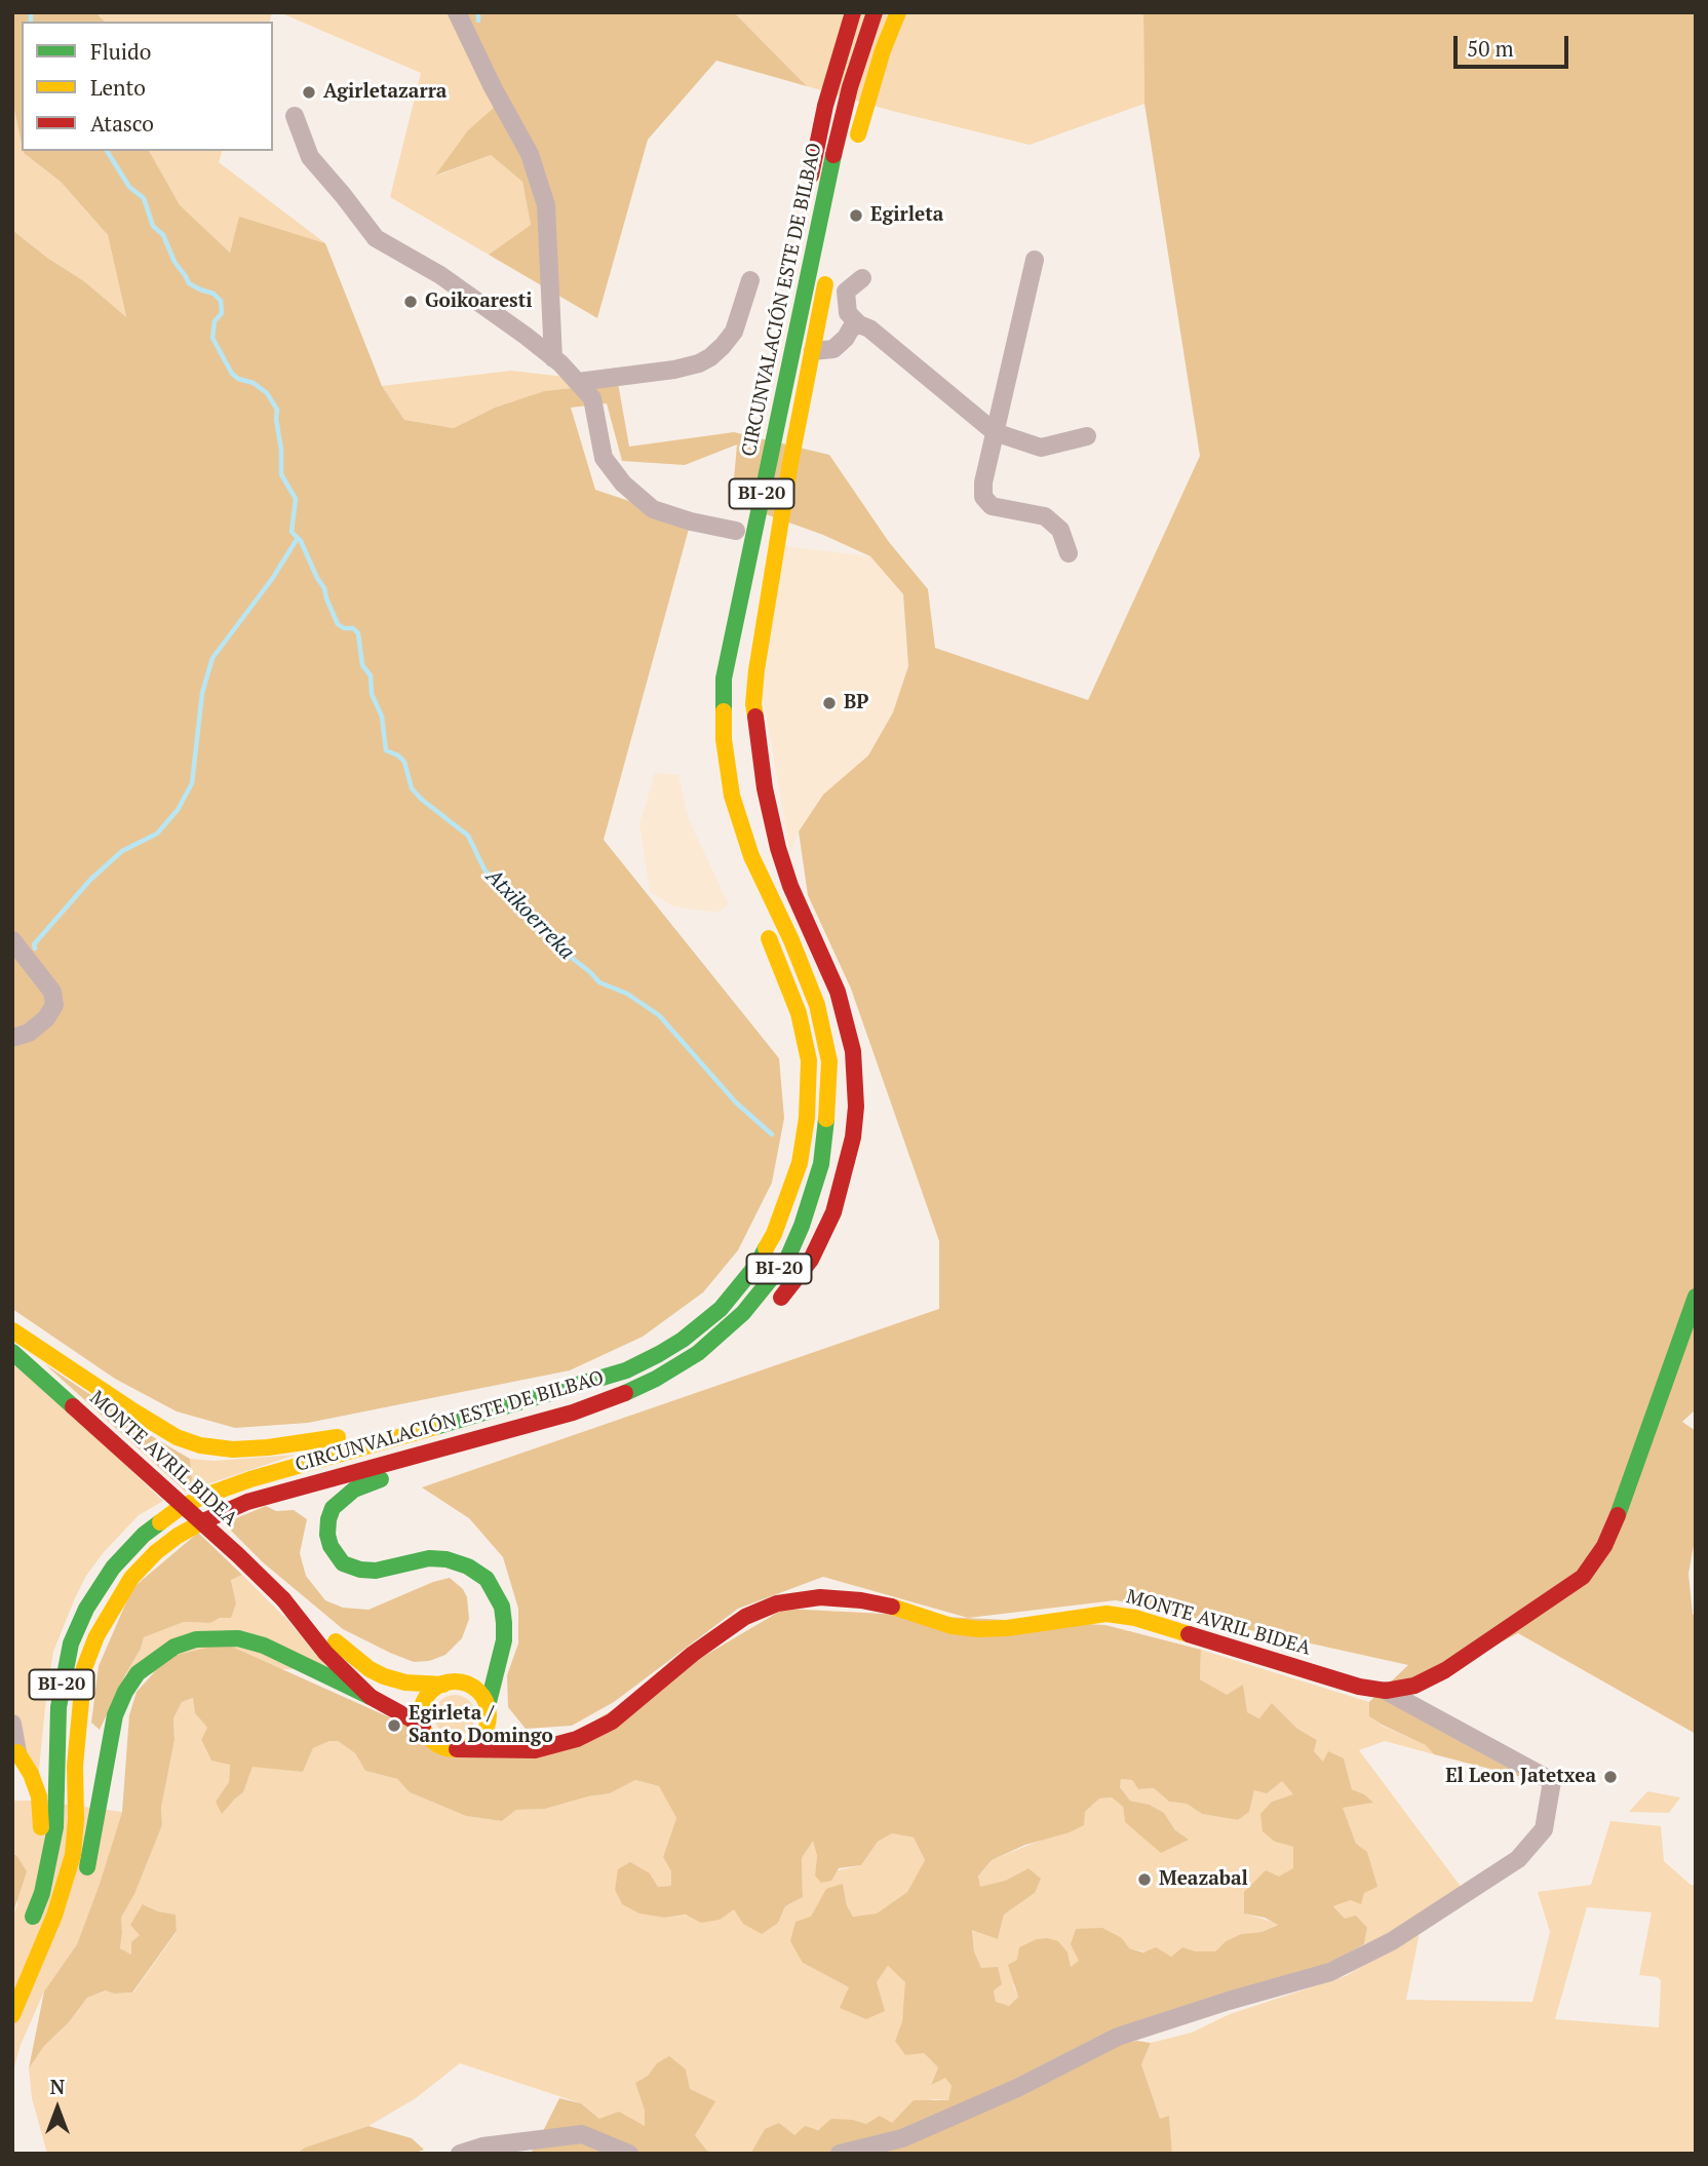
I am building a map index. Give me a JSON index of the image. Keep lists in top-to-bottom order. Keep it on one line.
{"streets":{"main road":["CIRCUNVALACIÓN ESTE DE BILBAO","BI-20","MONTE AVRIL BIDEA"]},"water":["Atxikoerreka"],"places":["Agirletazarra","Egirleta","Goikoaresti","BP","Egirleta / Santo Domingo","El Leon Jatetxea","Meazabal"],"legend":["Fluido","Lento","Atasco"],"scale_bar":"50 m","north":"top"}
